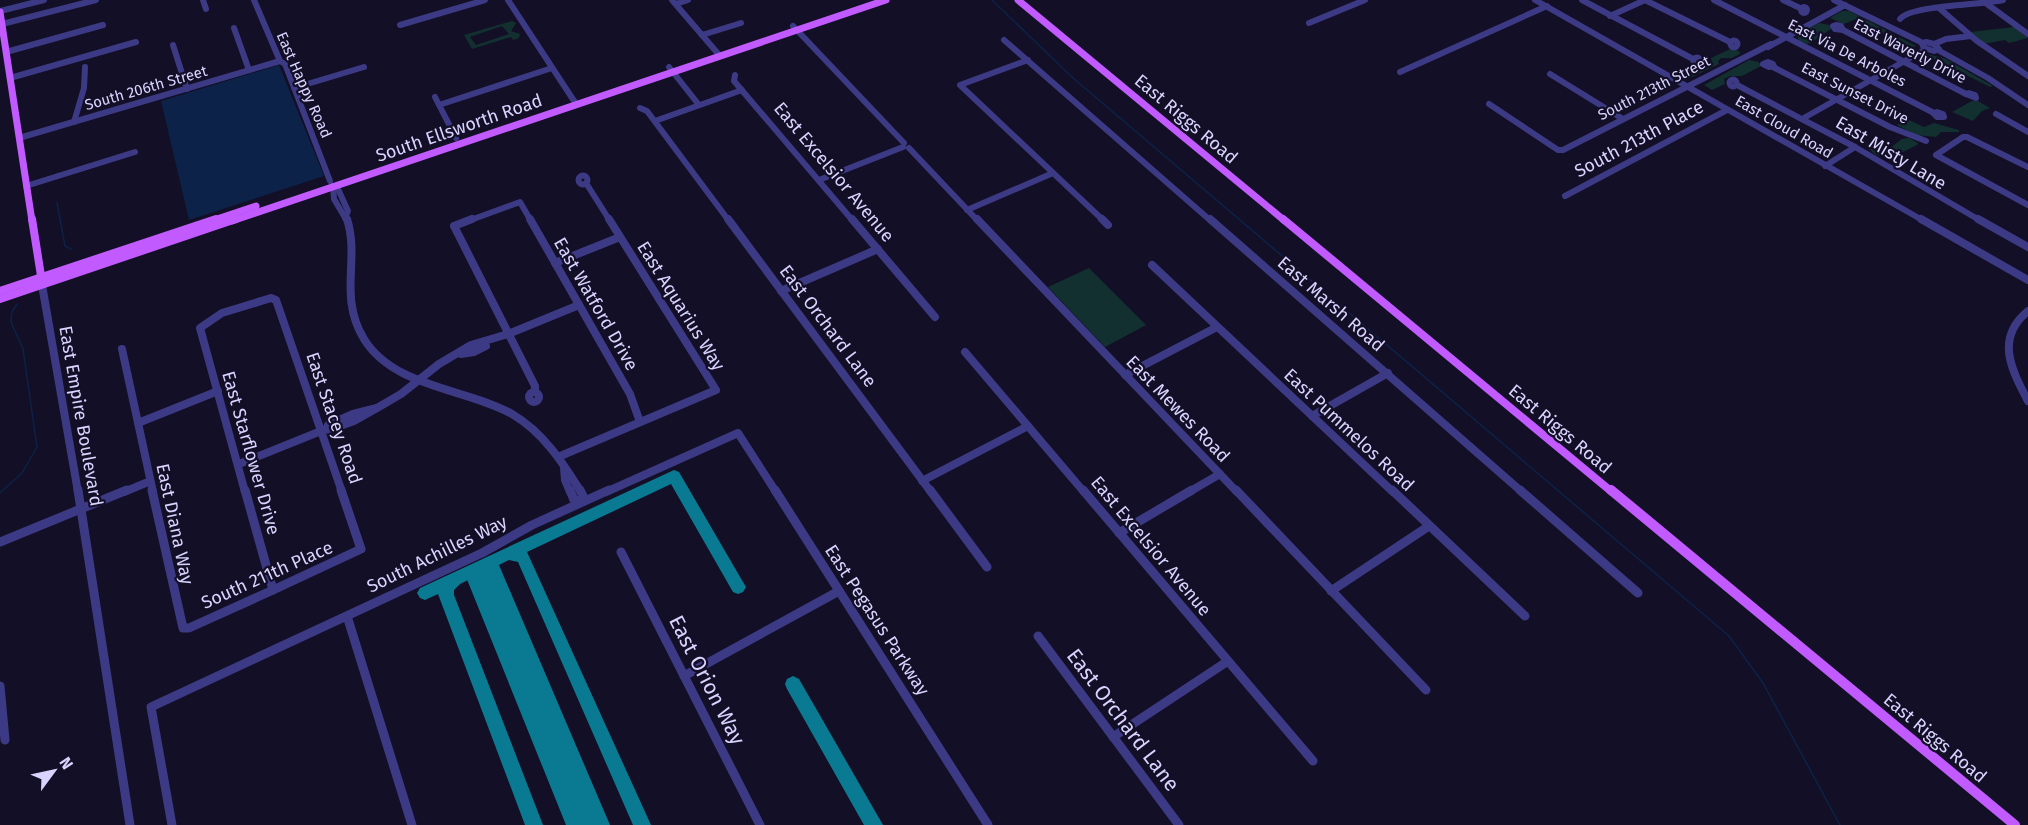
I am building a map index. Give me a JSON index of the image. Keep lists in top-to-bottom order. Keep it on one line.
{"streets":{"main road":["East Riggs Road","South Ellsworth Road","East Empire Boulevard"],"street":["East Waverly Drive","East Via De Arboles","East Happy Road","South 206th Street","South 213th Street","East Sunset Drive","East Cloud Road","South 213th Place","East Misty Lane","East Excelsior Avenue","East Watford Drive","East Marsh Road","East Aquarius Way","East Orchard Lane","East Mewes Road","East Stacey Road","East Pummelos Road","East Starflower Drive","East Diana Way","South Achilles Way","South 211th Place","East Pegasus Parkway","East Orion Way"]},"crossings":[["East Via De Arboles","South 213th Street"],["East Happy Road","South 206th Street"],["East Happy Road","South Ellsworth Road"],["South 206th Street","East Empire Boulevard"],["South 213th Street","East Cloud Road"],["East Cloud Road","South 213th Place"],["South Ellsworth Road","East Mewes Road"],["South Ellsworth Road","East Empire Boulevard"],["East Watford Drive","East Aquarius Way"],["East Stacey Road","East Starflower Drive"],["East Stacey Road","South 211th Place"],["East Starflower Drive","South 211th Place"],["East Diana Way","South 211th Place"],["South Achilles Way","East Pegasus Parkway"]],"north":"top right"}
